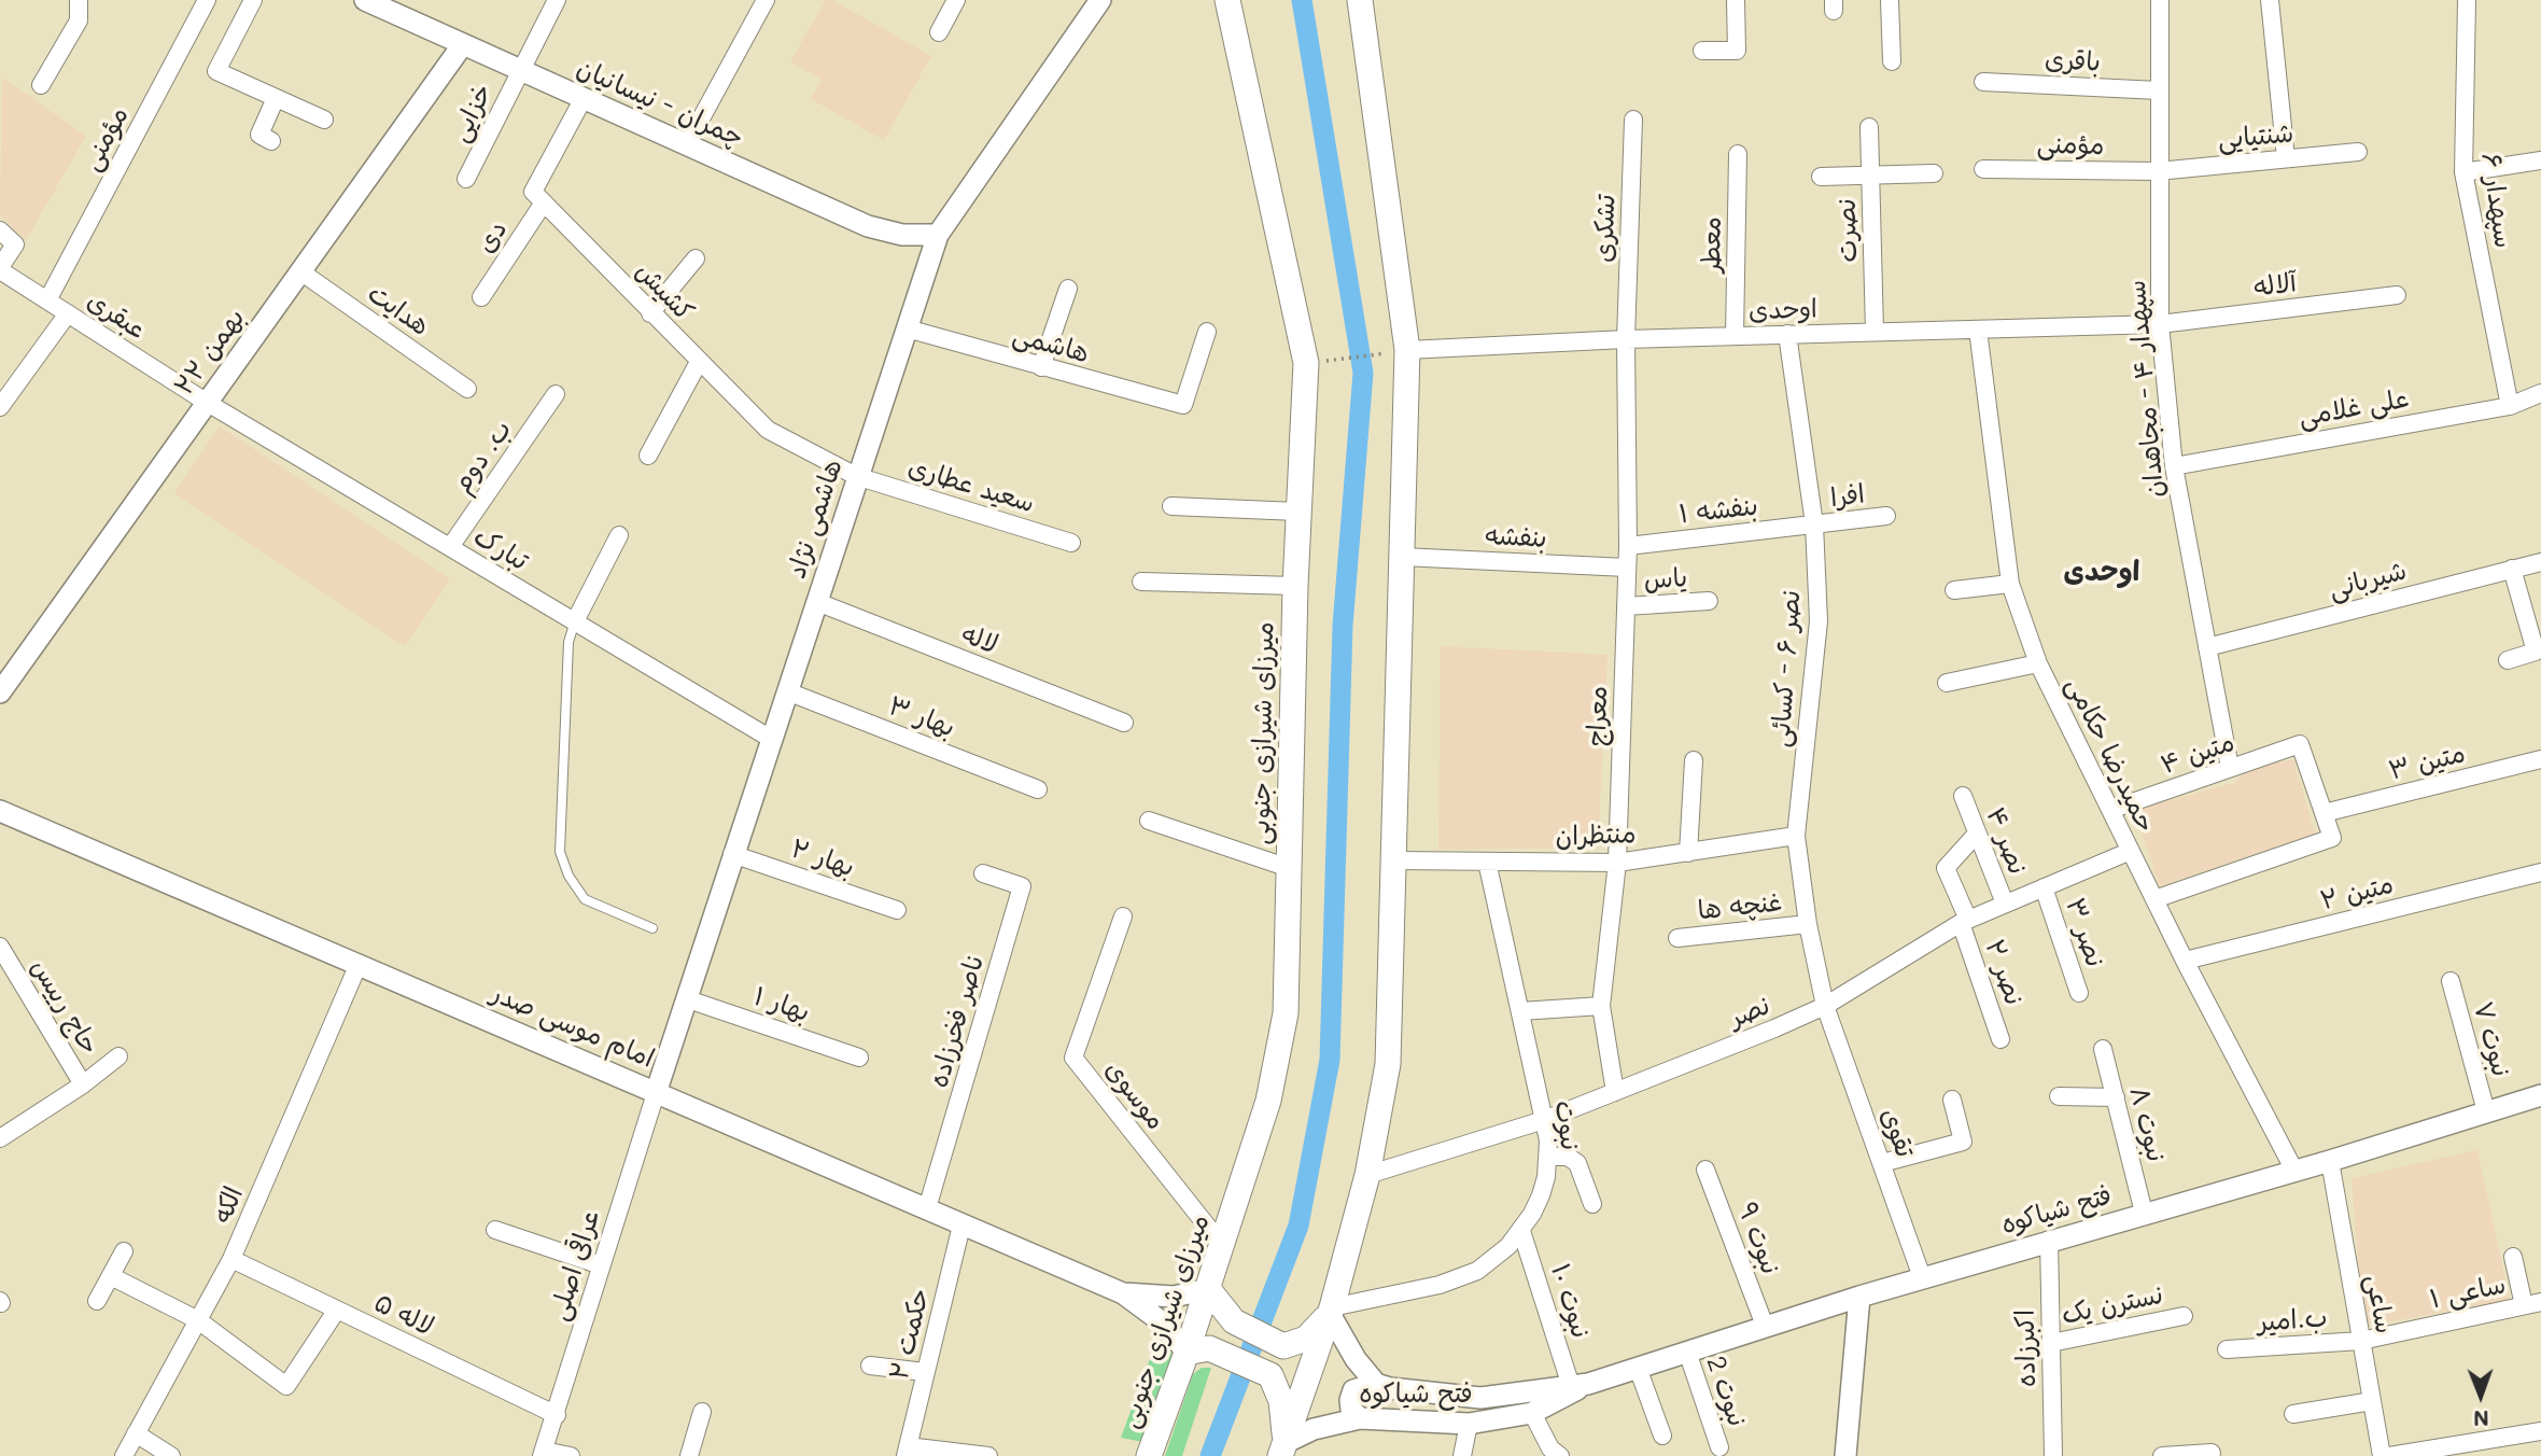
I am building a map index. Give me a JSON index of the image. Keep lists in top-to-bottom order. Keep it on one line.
{"streets":{"main road":["میرزای شیرازی جنوبی"],"street":["باقری","چمران - نیسانیان","خزایی","شنتیایی","مؤمنی","سپهدار ۶","تشکری","نصرت","دی","معطر","آلاله","کشیش","هدایت","اوحدی","عبقری","هاشمی","۲۲ بهمن","سپهدار ۴ - مجاهدان","علی غلامی","ب. دوم","سعید عطاری","افرا","بنفشه ۱","هاشمی نژاد","بنفشه","تبارک","یاس","شیربانی","لاله","نصر ۶ - کسائی","معراج","بهار ۳","متین ۴","حمیدرضا حکامی","متین ۳","منتظران","نصر ۴","بهار ۲","متین ۲","غنچه ها","نصر ۳","نصر ۲","بهار ۱","حاج رییس","نصر","ناصر فخرزاده","امام موسی صدر","نبوت ۷","موسوی","نبوت ۸","نبوت","تقوی","الکه","فتح شیاکوه","نبوت ۹","عراقی اصلی","ساعی ۱","نبوت ۱۰","ساعی","نسترن یک","لاله ۵","ب.امیر","حکمت ۲","اکبرزاده","نبوت 2"]},"crossings":[["باقری","سپهدار ۴ - مجاهدان"],["چمران - نیسانیان","خزایی"],["چمران - نیسانیان","۲۲ بهمن"],["چمران - نیسانیان","هاشمی نژاد"],["شنتیایی","مؤمنی"],["شنتیایی","سپهدار ۴ - مجاهدان"],["مؤمنی","عبقری"],["مؤمنی","سپهدار ۴ - مجاهدان"],["سپهدار ۶","علی غلامی"],["تشکری","اوحدی"],["تشکری","معراج"],["نصرت","اوحدی"],["دی","کشیش"],["معطر","اوحدی"],["آلاله","اوحدی"],["آلاله","سپهدار ۴ - مجاهدان"],["کشیش","سعید عطاری"],["کشیش","هاشمی نژاد"],["هدایت","۲۲ بهمن"],["اوحدی","سپهدار ۴ - مجاهدان"],["اوحدی","نصر ۶ - کسائی"],["اوحدی","معراج"],["اوحدی","حمیدرضا حکامی"],["عبقری","۲۲ بهمن"],["عبقری","تبارک"],["هاشمی","هاشمی نژاد"],["۲۲ بهمن","تبارک"],["سپهدار ۴ - مجاهدان","علی غلامی"],["سپهدار ۴ - مجاهدان","شیربانی"],["سپهدار ۴ - مجاهدان","متین ۴"],["ب. دوم","تبارک"],["سعید عطاری","هاشمی نژاد"],["افرا","بنفشه ۱"],["افرا","نصر ۶ - کسائی"],["بنفشه ۱","نصر ۶ - کسائی"],["بنفشه ۱","معراج"],["هاشمی نژاد","تبارک"],["هاشمی نژاد","لاله"],["هاشمی نژاد","بهار ۳"],["هاشمی نژاد","بهار ۲"],["هاشمی نژاد","بهار ۱"],["هاشمی نژاد","امام موسی صدر"],["هاشمی نژاد","عراقی اصلی"],["بنفشه","معراج"],["یاس","معراج"],["نصر ۶ - کسائی","منتظران"],["نصر ۶ - کسائی","غنچه ها"],["نصر ۶ - کسائی","نصر"],["نصر ۶ - کسائی","تقوی"],["معراج","منتظران"],["معراج","نصر"],["میرزای شیرازی جنوبی","امام موسی صدر"],["میرزای شیرازی جنوبی","موسوی"],["متین ۴","حمیدرضا حکامی"],["متین ۴","متین ۳"],["حمیدرضا حکامی","متین ۲"],["حمیدرضا حکامی","نصر"],["حمیدرضا حکامی","فتح شیاکوه"],["منتظران","نبوت"],["نصر ۴","نصر ۲"],["نصر ۴","نصر"],["نصر ۳","نصر"],["نصر ۲","نصر"],["نصر","نبوت"],["نصر","تقوی"],["ناصر فخرزاده","امام موسی صدر"],["امام موسی صدر","الکه"],["امام موسی صدر","عراقی اصلی"],["امام موسی صدر","حکمت ۲"],["نبوت ۷","فتح شیاکوه"],["نبوت ۸","فتح شیاکوه"],["نبوت","فتح شیاکوه"],["نبوت","نبوت ۱۰"],["تقوی","فتح شیاکوه"],["الکه","لاله ۵"],["فتح شیاکوه","نبوت ۹"],["فتح شیاکوه","نبوت ۱۰"],["فتح شیاکوه","ساعی"],["فتح شیاکوه","اکبرزاده"],["فتح شیاکوه","نبوت 2"],["عراقی اصلی","لاله ۵"],["ساعی ۱","ساعی"],["ساعی ۱","ب.امیر"],["ساعی","ب.امیر"],["نسترن یک","اکبرزاده"]],"districts":["اوحدی"],"north":"bottom"}
